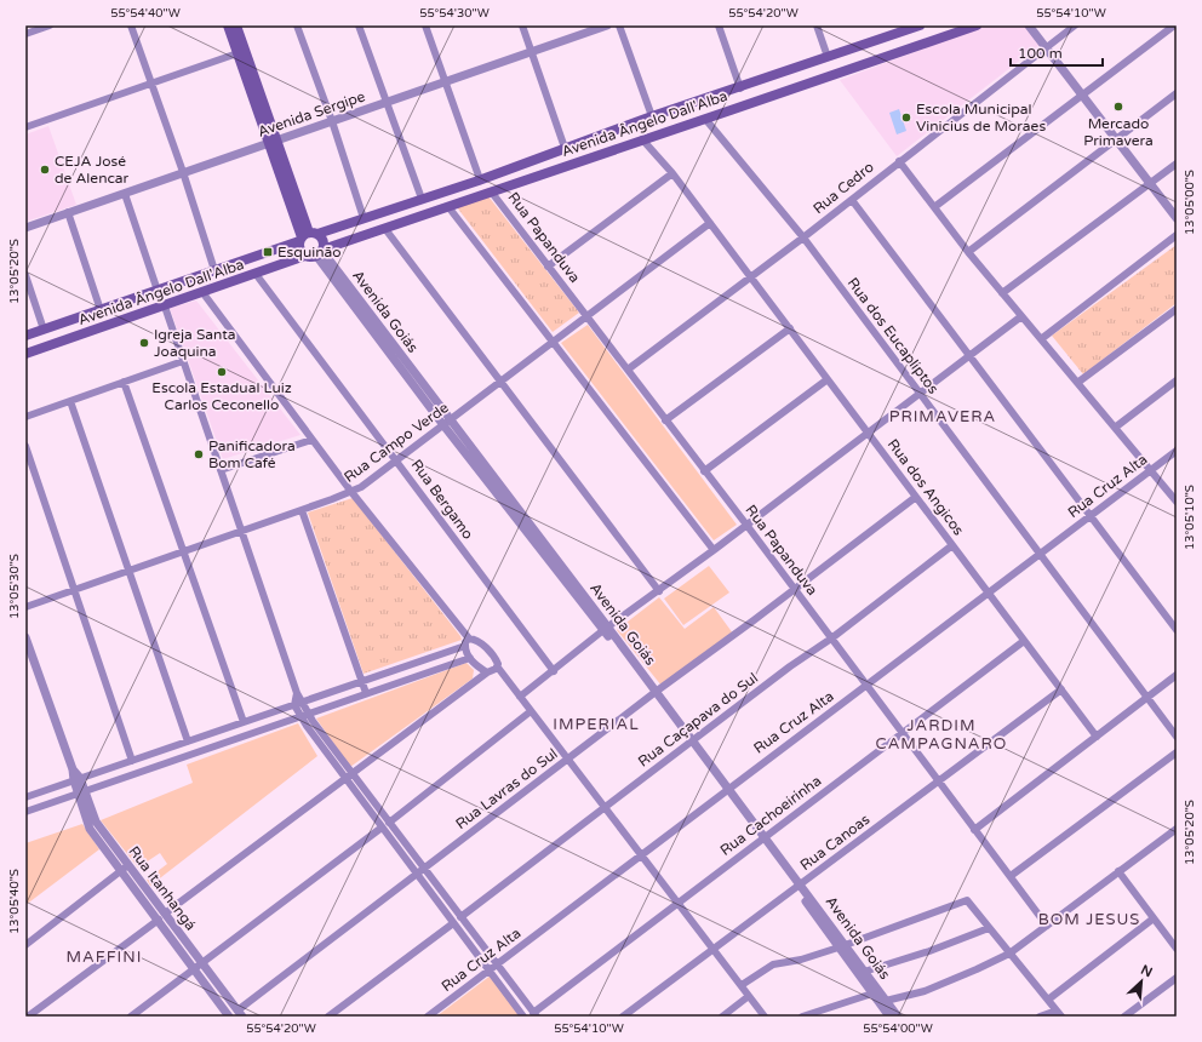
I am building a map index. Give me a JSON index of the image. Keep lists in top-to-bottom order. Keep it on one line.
{"streets":{"main road":["Avenida Ângelo Dall'Alba"],"street":["Avenida Sergipe","Rua Cedro","Rua Papanduva","Avenida Goiás","Rua dos Eucapliptos","Rua Campo Verde","Rua Cruz Alta","Rua dos Angicos","Rua Bergamo","Rua Caçapava do Sul","Rua Lavras do Sul","Rua Cachoeirinha","Rua Canoas","Rua Itanhangá"]},"crossings":[["Avenida Ângelo Dall'Alba","Rua Papanduva"],["Avenida Ângelo Dall'Alba","Avenida Goiás"],["Avenida Ângelo Dall'Alba","Rua dos Eucapliptos"],["Avenida Ângelo Dall'Alba","Rua dos Angicos"],["Avenida Ângelo Dall'Alba","Rua Bergamo"],["Rua Cedro","Rua Papanduva"],["Rua Cedro","Rua dos Eucapliptos"],["Rua Cedro","Rua dos Angicos"],["Rua Papanduva","Rua Campo Verde"],["Rua Papanduva","Rua Cruz Alta"],["Rua Papanduva","Rua Caçapava do Sul"],["Rua Papanduva","Rua Lavras do Sul"],["Rua Papanduva","Rua Cachoeirinha"],["Rua Papanduva","Rua Canoas"],["Avenida Goiás","Rua Campo Verde"],["Avenida Goiás","Rua Cruz Alta"],["Avenida Goiás","Rua Caçapava do Sul"],["Avenida Goiás","Rua Lavras do Sul"],["Avenida Goiás","Rua Cachoeirinha"],["Avenida Goiás","Rua Canoas"],["Rua dos Eucapliptos","Rua Cruz Alta"],["Rua Campo Verde","Rua dos Angicos"],["Rua Campo Verde","Rua Bergamo"],["Rua Cruz Alta","Rua dos Angicos"],["Rua dos Angicos","Rua Caçapava do Sul"],["Rua dos Angicos","Rua Lavras do Sul"],["Rua dos Angicos","Rua Cachoeirinha"],["Rua dos Angicos","Rua Canoas"],["Rua Lavras do Sul","Rua Itanhangá"]],"districts":["PRIMAVERA","IMPERIAL","JARDIM CAMPAGNARO","BOM JESUS","MAFFINI"],"places":{"other":["Mercado Primavera","Escola Municipal Vinicius de Moraes","CEJA José de Alencar","Igreja Santa Joaquina","Escola Estadual Luiz Carlos Ceconello","Panificadora Bom Café"],"transit":["Esquinão"]},"scale_bar":"100 m","north":"top right","coordinates":["55°54'40\"W","55°54'30\"W","55°54'20\"W","55°54'10\"W","13°05'00\"S","13°05'20\"S","13°05'10\"S","13°05'30\"S","13°05'40\"S","55°54'00\"W"]}
